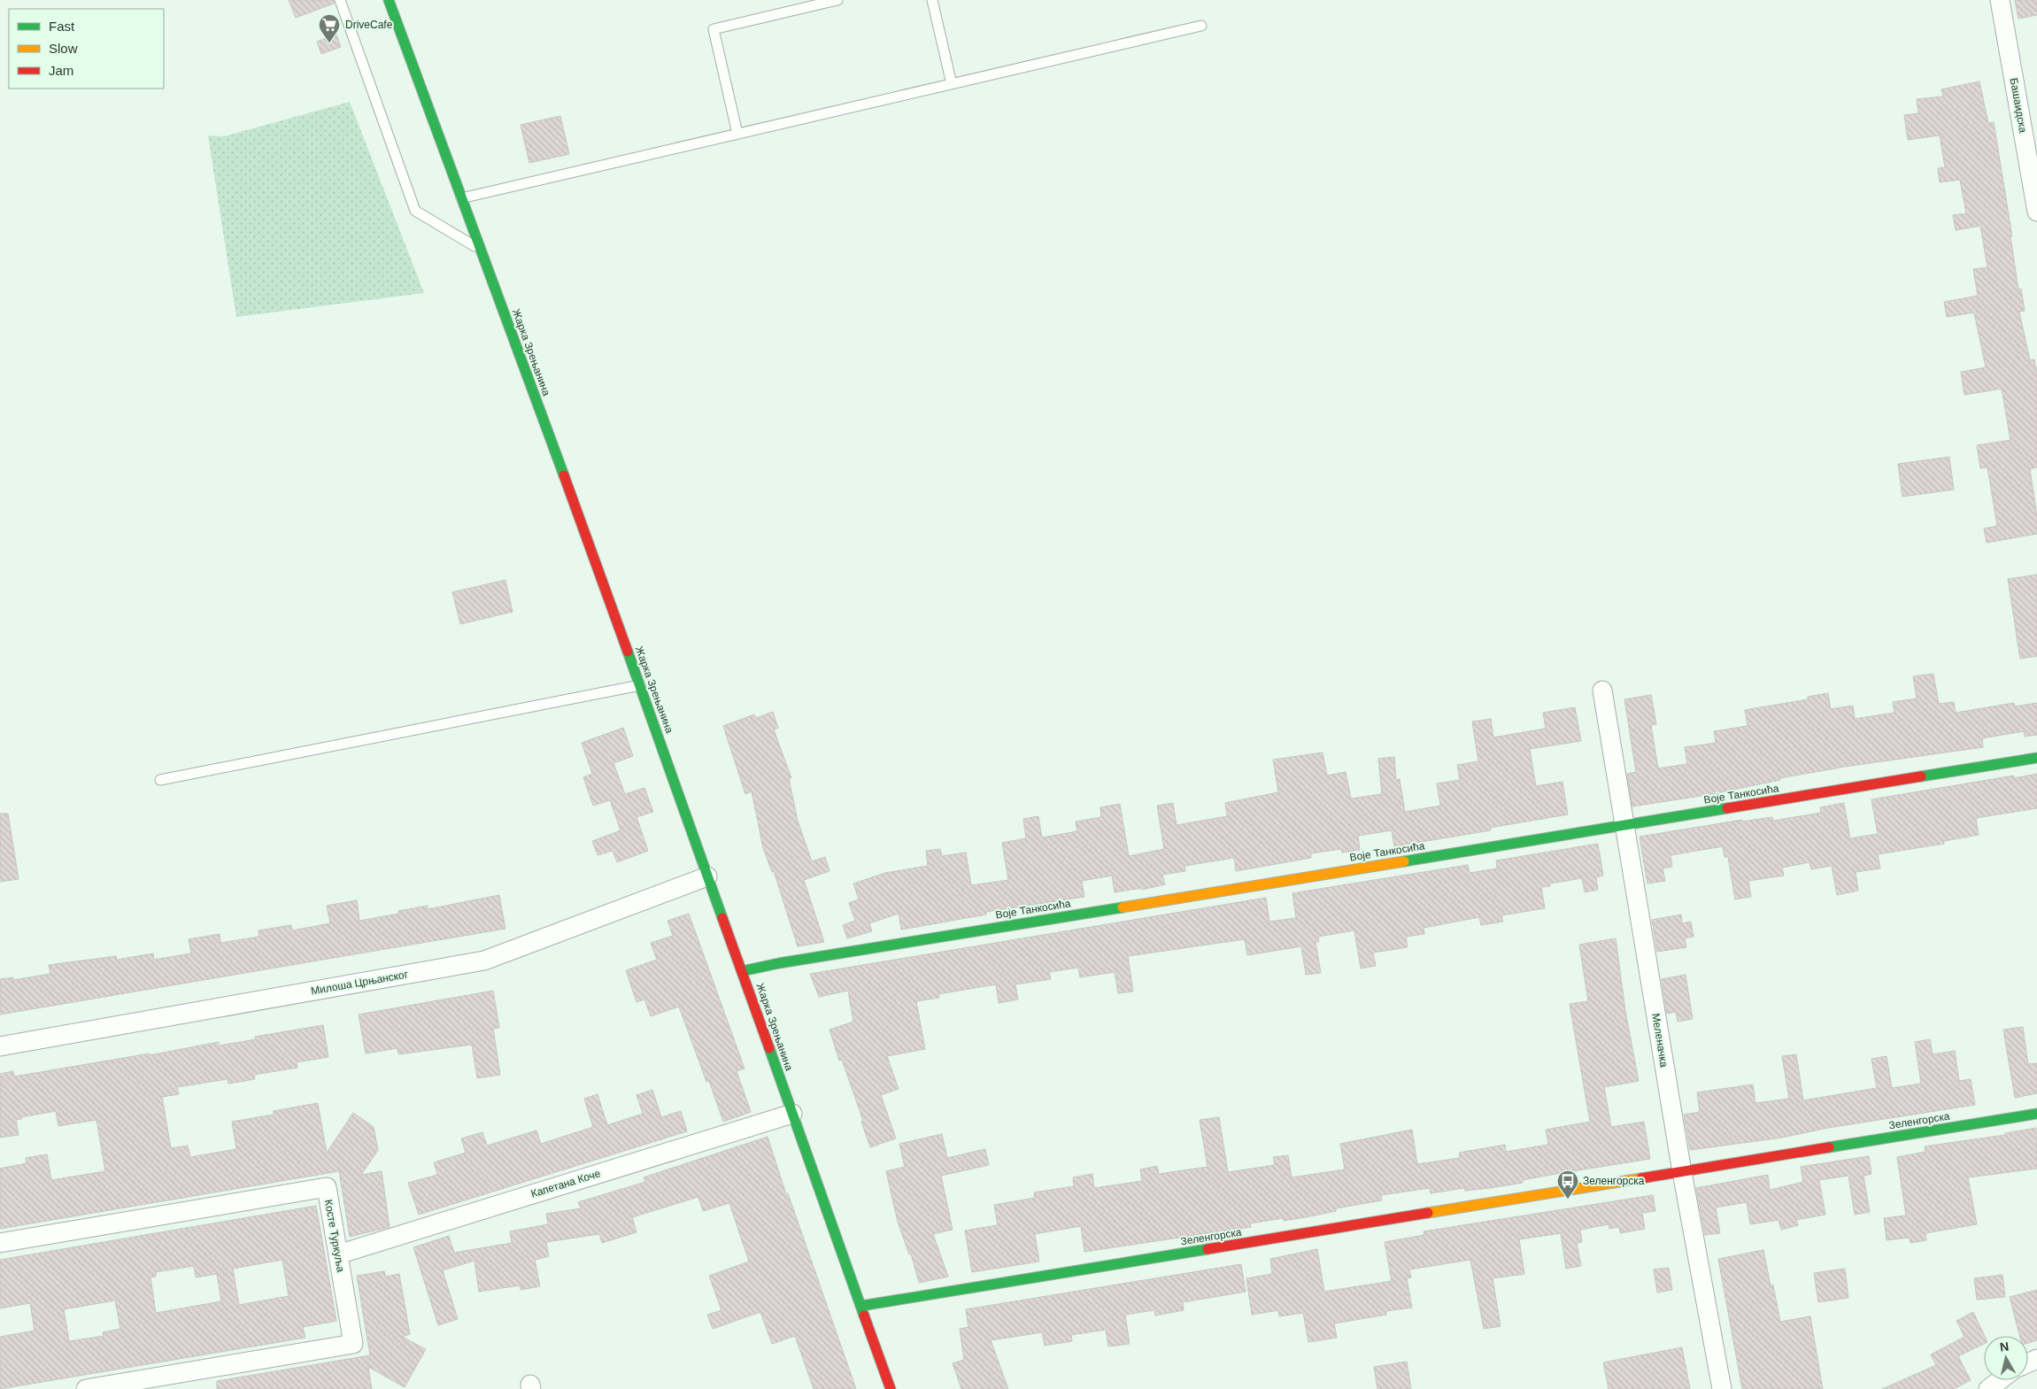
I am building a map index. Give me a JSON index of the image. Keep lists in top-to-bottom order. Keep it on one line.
{"streets":{"street":["Башаидска","Жарка Зрењанина","Воје Танкосића","Милоша Црњанског","Меленачка","Зеленгорска","Капетана Коче","Косте Туркуља"]},"crossings":[["Жарка Зрењанина","Воје Танкосића"],["Жарка Зрењанина","Милоша Црњанског"],["Жарка Зрењанина","Зеленгорска"],["Жарка Зрењанина","Капетана Коче"],["Воје Танкосића","Меленачка"],["Меленачка","Зеленгорска"],["Капетана Коче","Косте Туркуља"]],"places":{"supermarket":["DriveCafe"],"bus stop":["Зеленгорска"]},"legend":["Fast","Slow","Jam"],"north":"top"}
